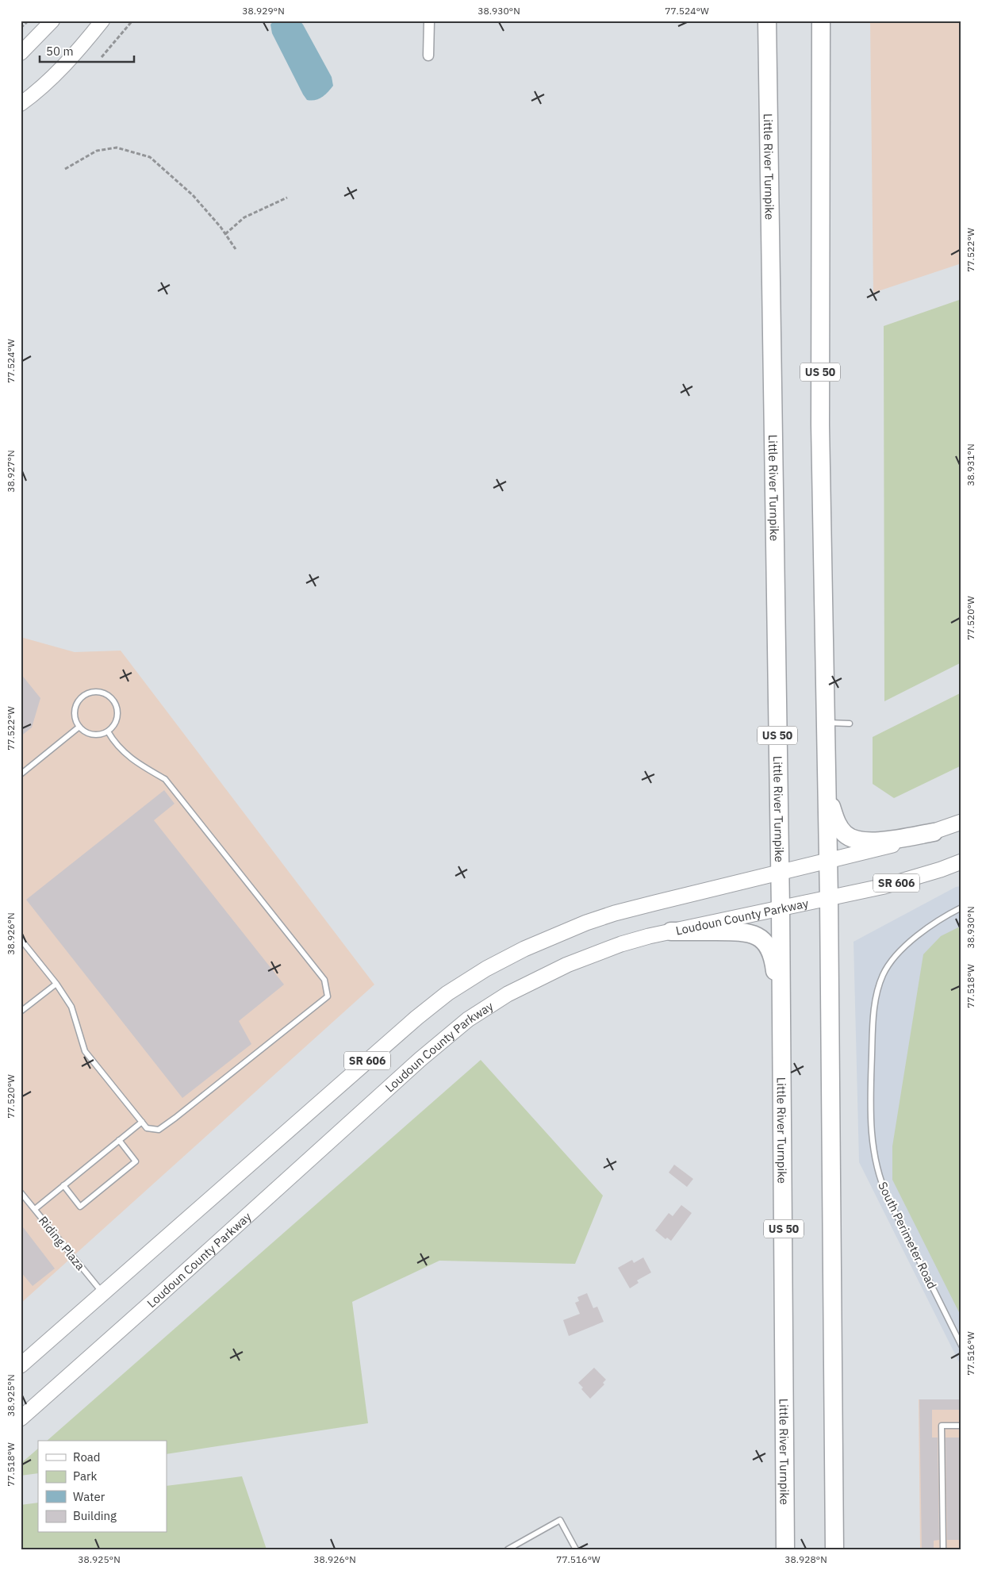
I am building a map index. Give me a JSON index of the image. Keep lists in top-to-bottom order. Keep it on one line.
{"streets":{"highway":["Little River Turnpike","US 50"],"main road":["SR 606","Loudoun County Parkway"],"lane":["South Perimeter Road","Riding Plaza"]},"crossings":[["Little River Turnpike","SR 606"],["Little River Turnpike","Loudoun County Parkway"],["US 50","SR 606"],["US 50","Loudoun County Parkway"],["SR 606","Riding Plaza"]],"legend":["Road","Park","Water","Building"],"scale_bar":"50 m","coordinates":["38.929°N","38.930°N","77.524°W","77.522°W","38.931°N","38.927°N","77.520°W","38.926°N","77.518°W","77.516°W","38.925°N","38.928°N"]}
